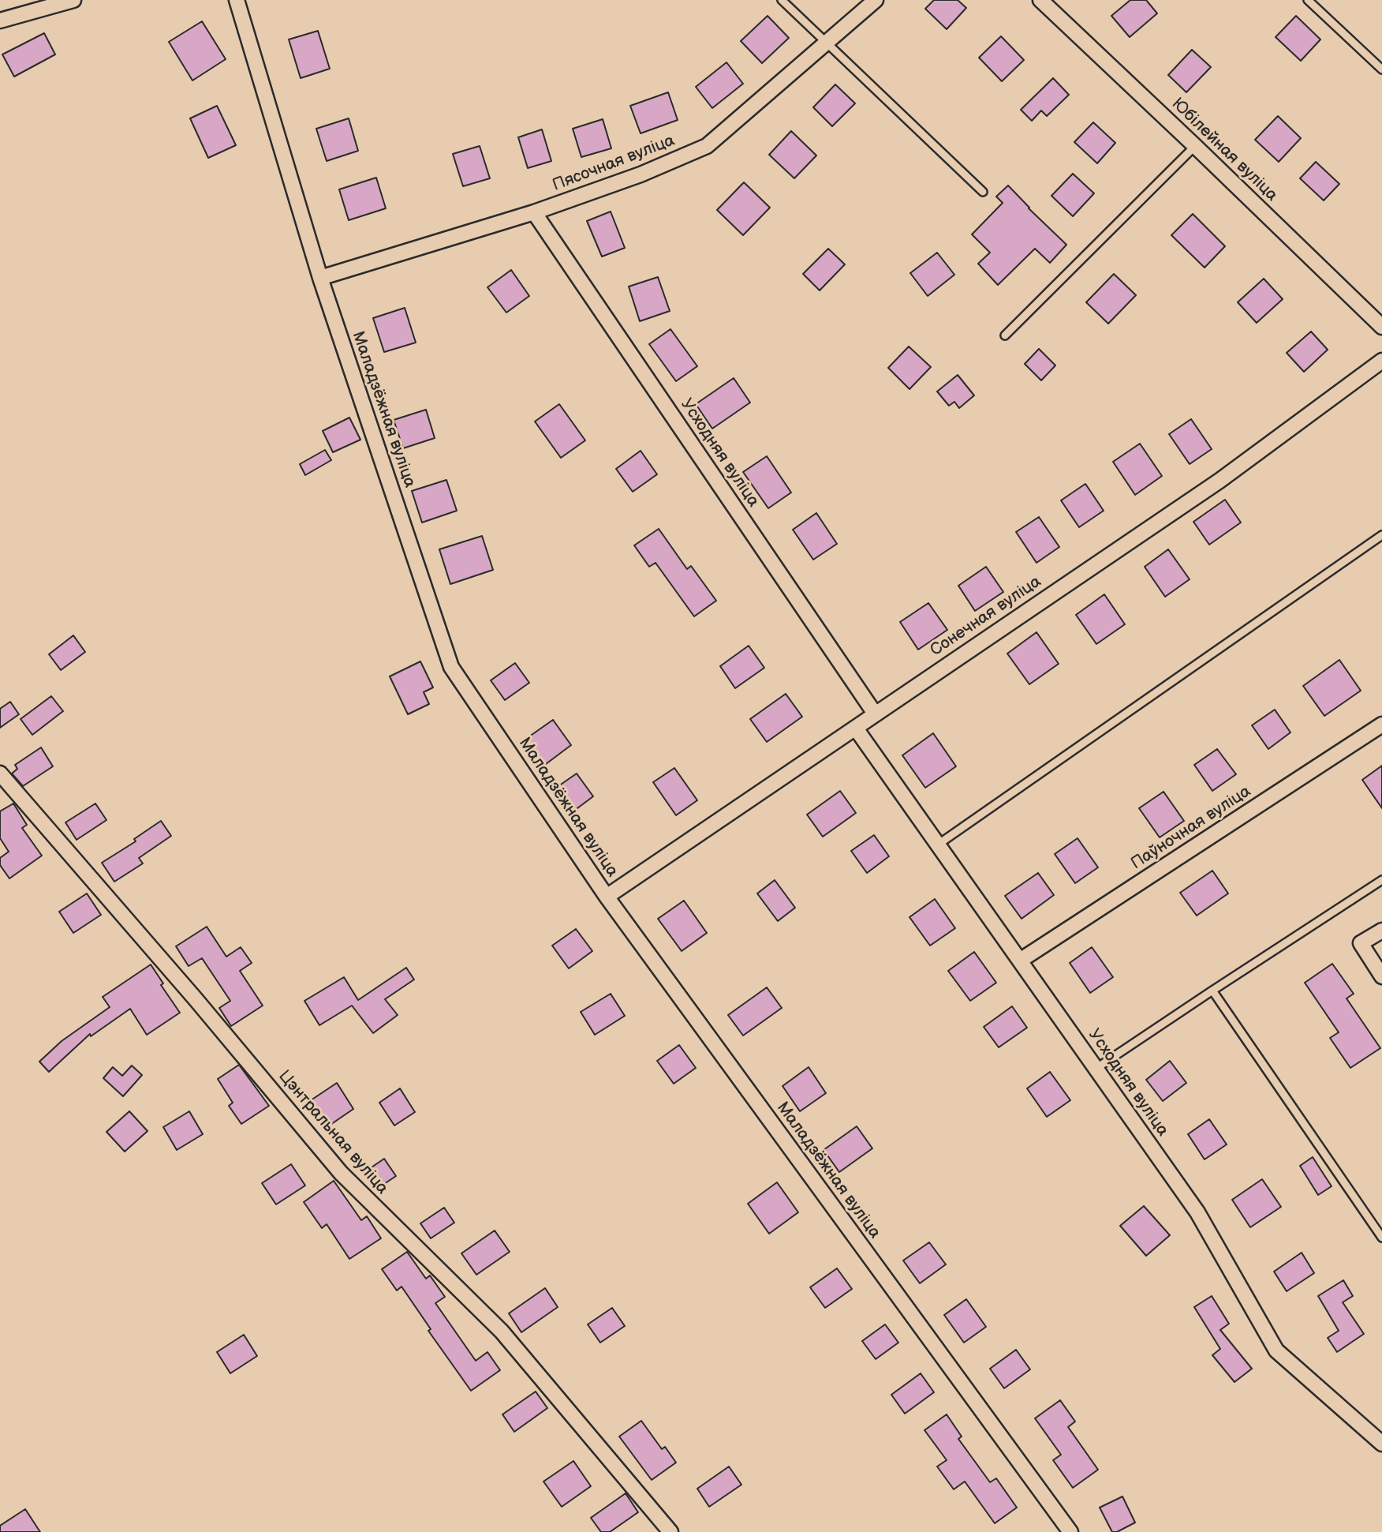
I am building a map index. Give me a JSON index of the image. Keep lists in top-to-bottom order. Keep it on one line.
{"streets":{"street":["Юбілейная вуліца","Пясочная вуліца","Маладзёжная вуліца","Усходняя вуліца","Сонечная вуліца","Паўночная вуліца","Цэнтральная вуліца"]},"crossings":[["Пясочная вуліца","Маладзёжная вуліца"],["Пясочная вуліца","Усходняя вуліца"],["Маладзёжная вуліца","Сонечная вуліца"],["Усходняя вуліца","Сонечная вуліца"],["Усходняя вуліца","Паўночная вуліца"]]}
